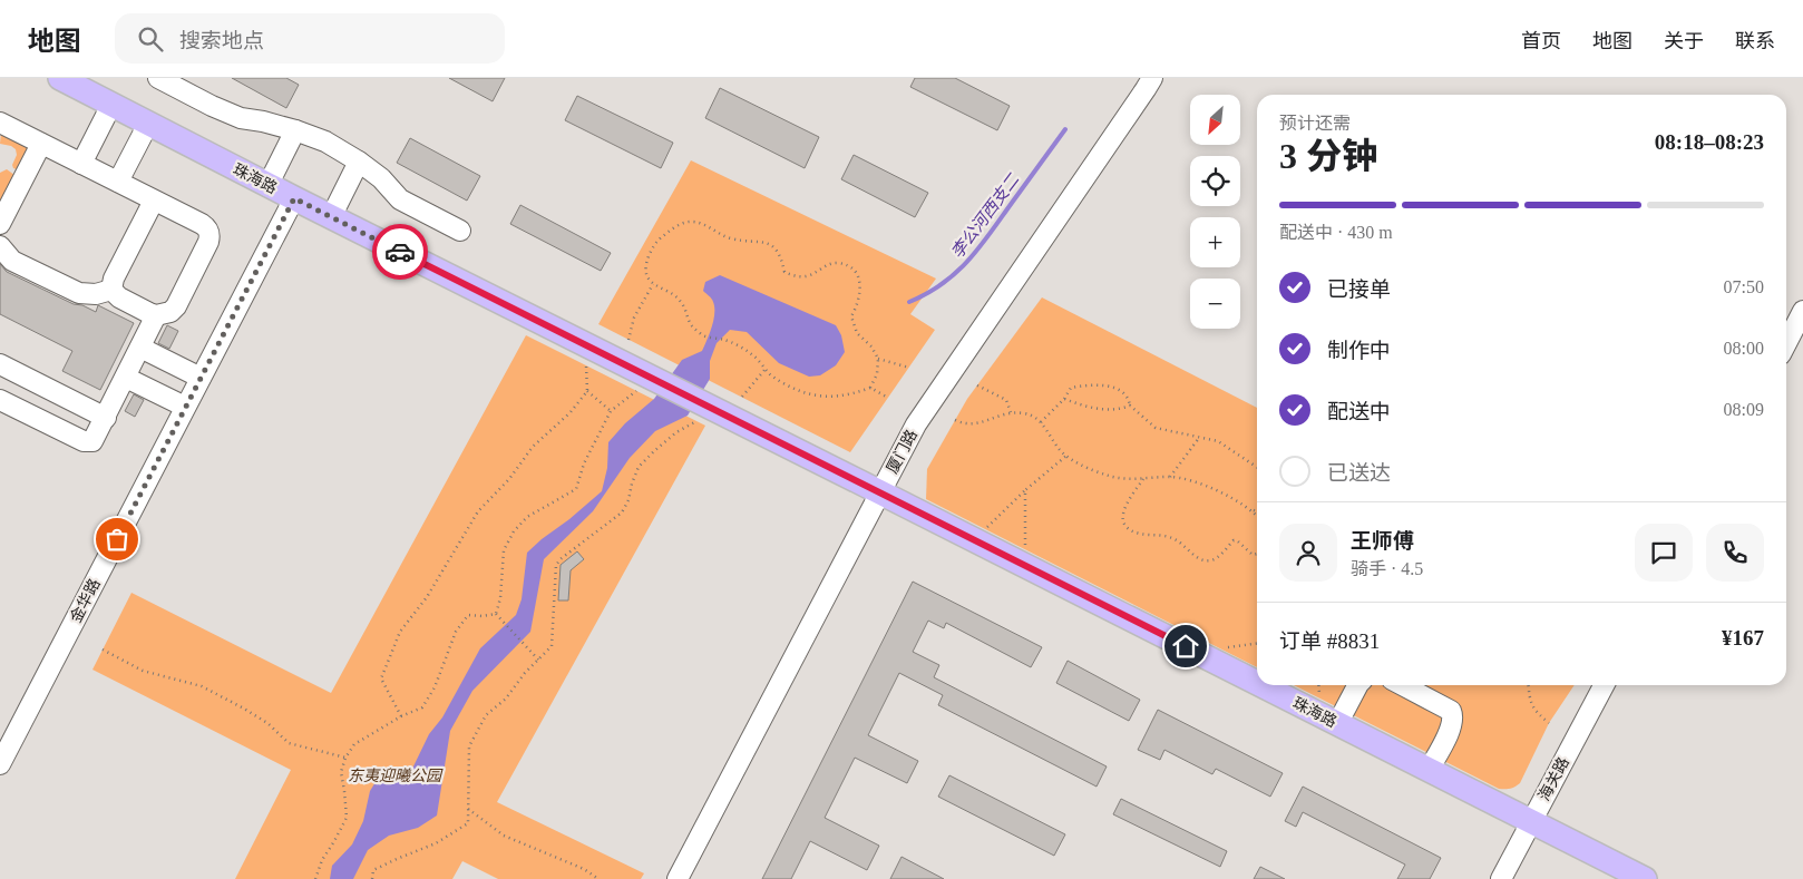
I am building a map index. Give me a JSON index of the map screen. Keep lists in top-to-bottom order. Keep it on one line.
{"streets":{"main road":["珠海路"],"street":["厦门路","金华路","海关路"]},"crossings":[["珠海路","厦门路"],["珠海路","金华路"],["珠海路","海关路"]],"water":["李公河西支二"],"parks":["东夷迎曦公园"],"north":"bottom left","page":{"header":"地图","search":"搜索地点","nav":["首页","地图","关于","联系"],"map_buttons":["+","−"],"heading":["3 分钟","预计还需","08:18–08:23"],"panel":["王师傅","骑手 · 4.5","订单 #8831","¥167"],"bar":"配送中 · 430 m","list":[["已接单","07:50"],["制作中","08:00"],["配送中","08:09"],"已送达"]}}
